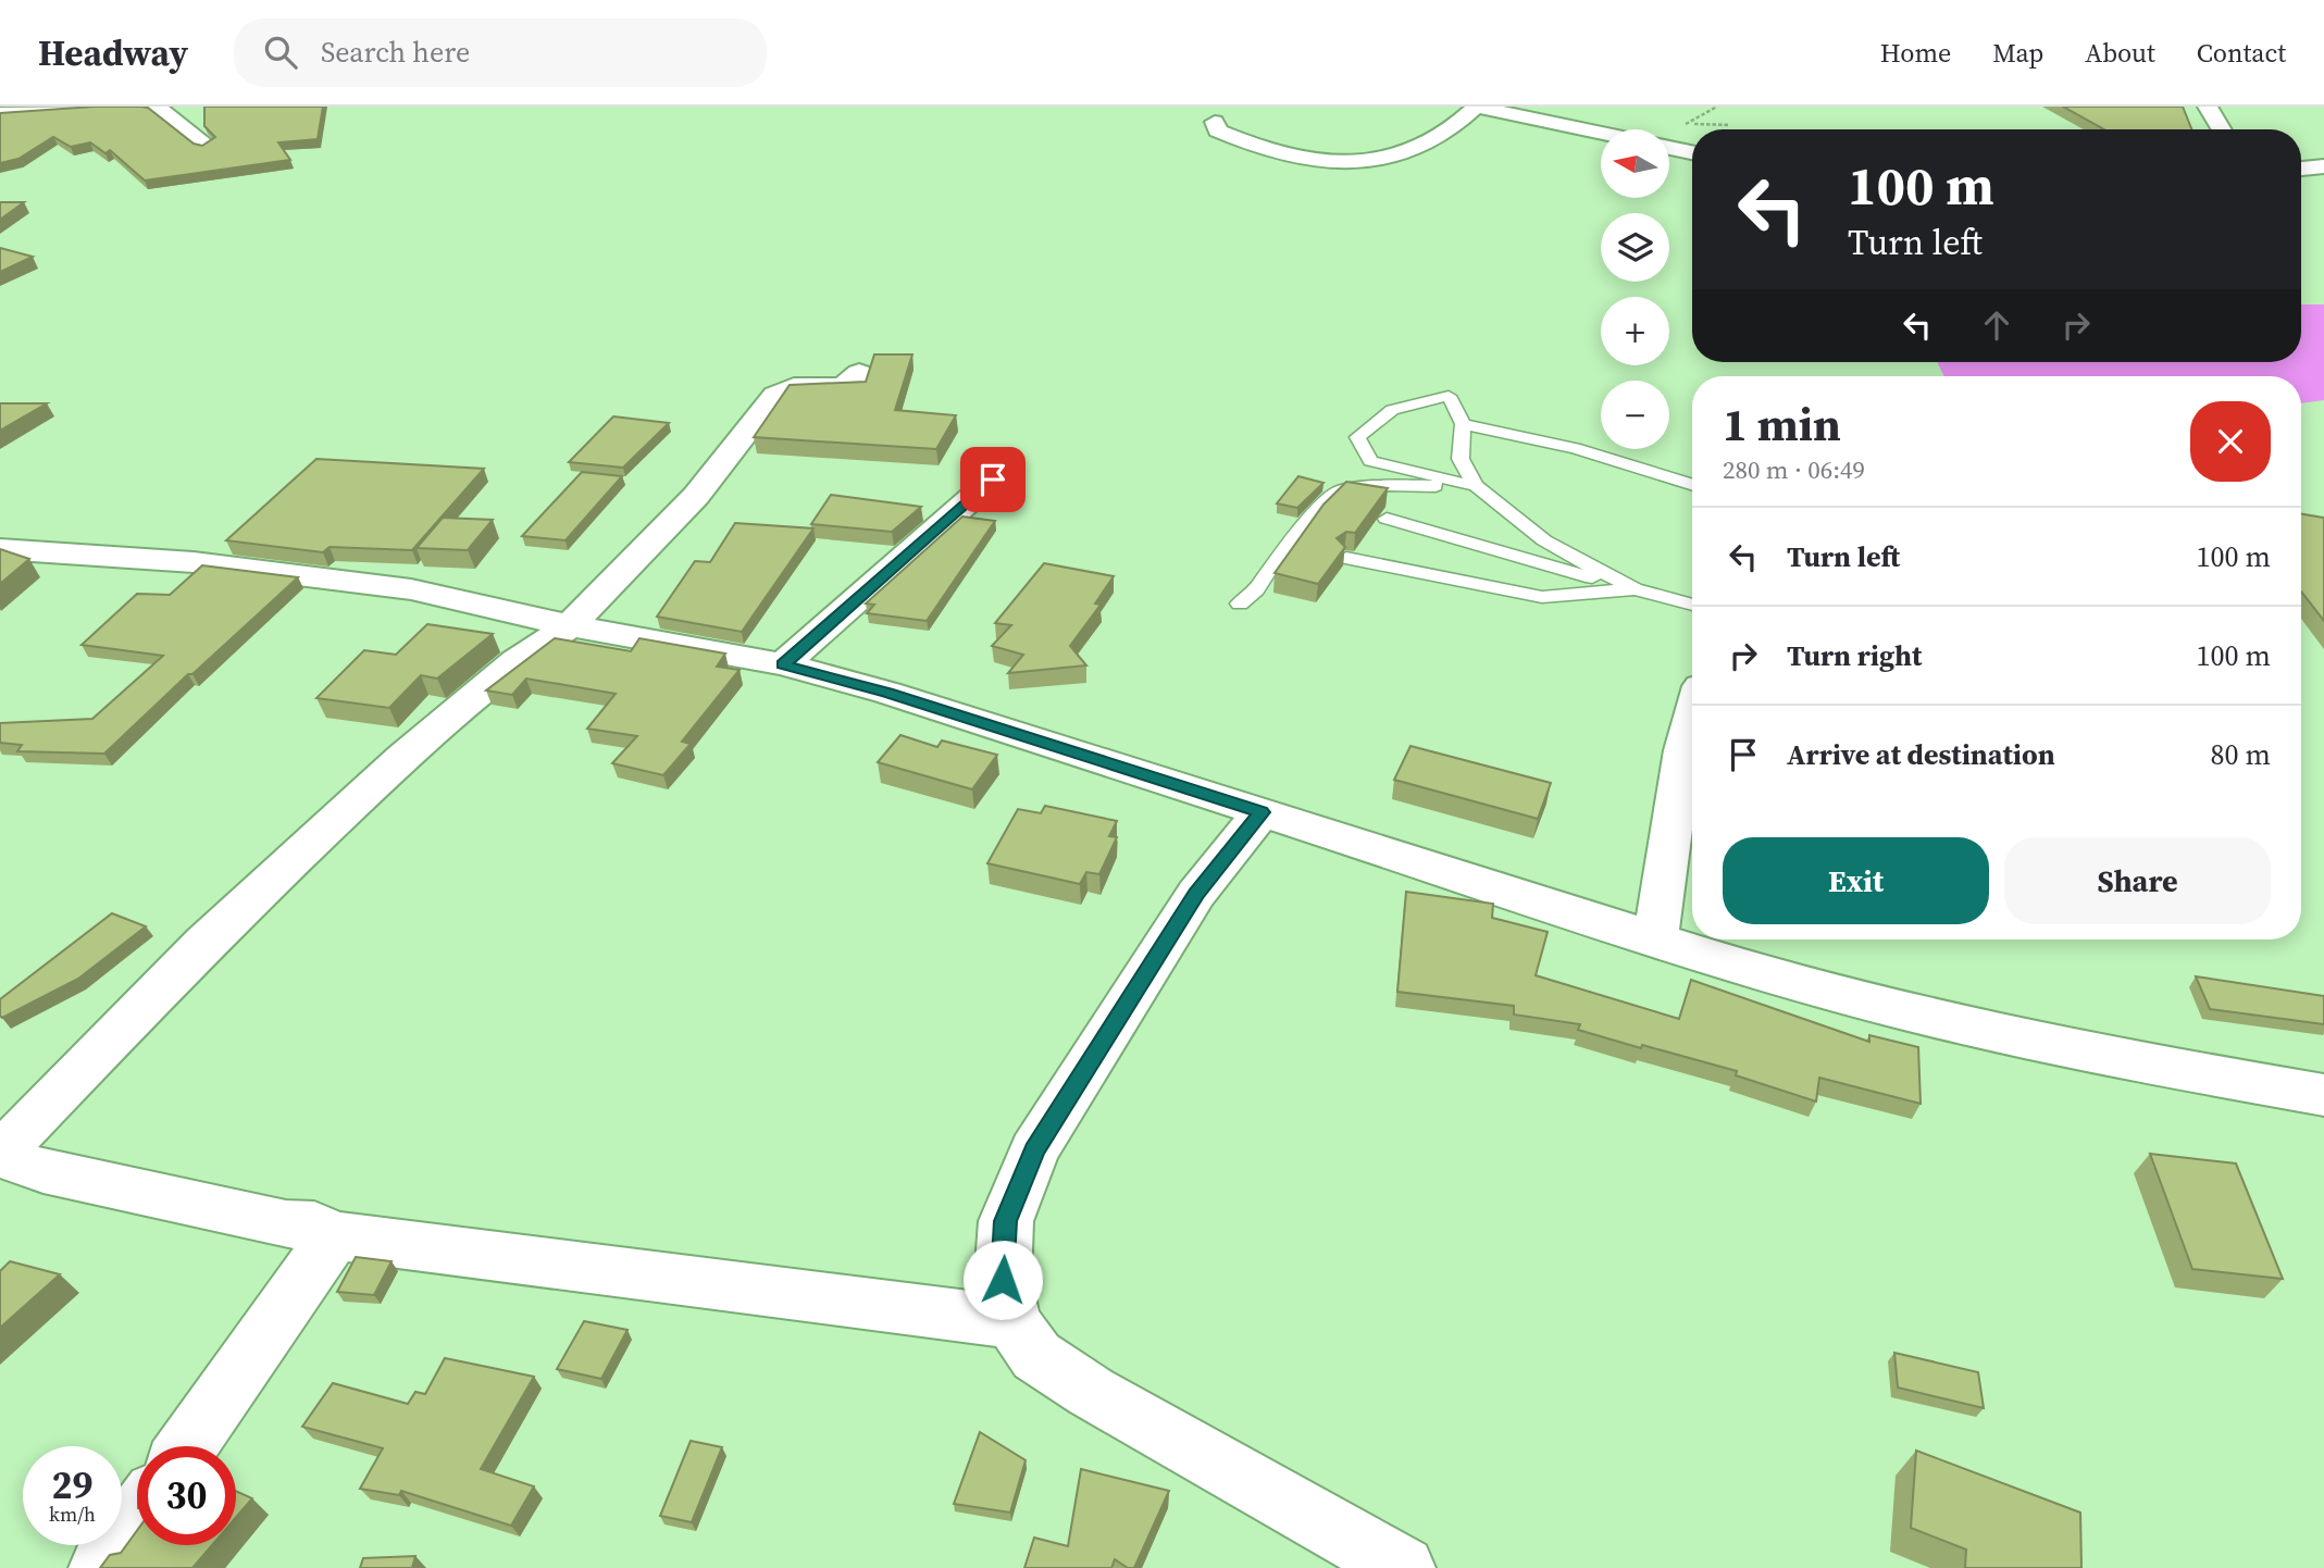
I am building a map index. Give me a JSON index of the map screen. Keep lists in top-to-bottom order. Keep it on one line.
{"north":"left","page":{"header":"Headway","search":"Search here","nav":["Home","Map","About","Contact"],"map_buttons":["+","−"],"turn":["100 m","Turn left"],"heading":["1 min","280 m · 06:49"],"list":[{"name":"Turn left","value":"100 m"},{"name":"Turn right","value":"100 m"},{"name":"Arrive at destination","value":"80 m"}],"buttons":["Exit","Share"],"speed":"29 km/h","limit":"30"}}
